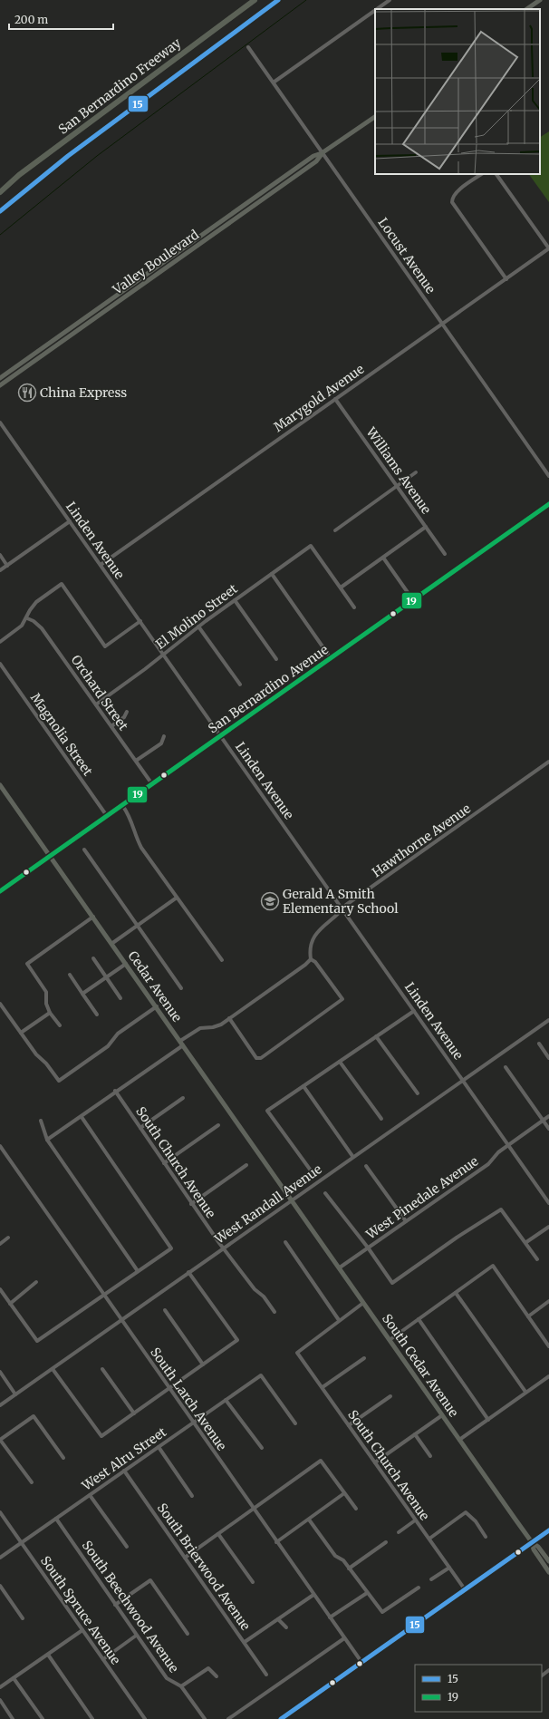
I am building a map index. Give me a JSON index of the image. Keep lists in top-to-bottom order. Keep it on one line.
{"streets":{"highway":["San Bernardino Freeway"],"main road":["Valley Boulevard","San Bernardino Avenue","Cedar Avenue","South Cedar Avenue"],"street":["Locust Avenue","Marygold Avenue","Williams Avenue","Linden Avenue","El Molino Street","Orchard Street","Magnolia Street","Hawthorne Avenue","South Church Avenue","West Pinedale Avenue","West Randall Avenue","South Larch Avenue","West Alru Street","South Brierwood Avenue","South Beechwood Avenue","South Spruce Avenue"]},"crossings":[["Locust Avenue","Valley Boulevard"],["Locust Avenue","Marygold Avenue"],["Marygold Avenue","Williams Avenue"],["Marygold Avenue","Linden Avenue"],["Linden Avenue","El Molino Street"],["Linden Avenue","San Bernardino Avenue"],["Linden Avenue","Hawthorne Avenue"],["Linden Avenue","West Pinedale Avenue"],["Linden Avenue","West Randall Avenue"],["El Molino Street","Orchard Street"],["San Bernardino Avenue","Orchard Street"],["San Bernardino Avenue","Magnolia Street"],["San Bernardino Avenue","Cedar Avenue"],["Cedar Avenue","West Randall Avenue"],["Cedar Avenue","South Cedar Avenue"],["South Church Avenue","West Randall Avenue"],["West Pinedale Avenue","South Cedar Avenue"],["West Randall Avenue","South Cedar Avenue"],["West Randall Avenue","South Larch Avenue"],["South Larch Avenue","West Alru Street"],["West Alru Street","South Brierwood Avenue"],["West Alru Street","South Beechwood Avenue"],["West Alru Street","South Spruce Avenue"]],"places":{"restaurant":["China Express"],"school or university":["Gerald A Smith Elementary School"]},"lines":["transit line 15","transit line 19"],"legend":["15","19"],"scale_bar":"200 m"}
